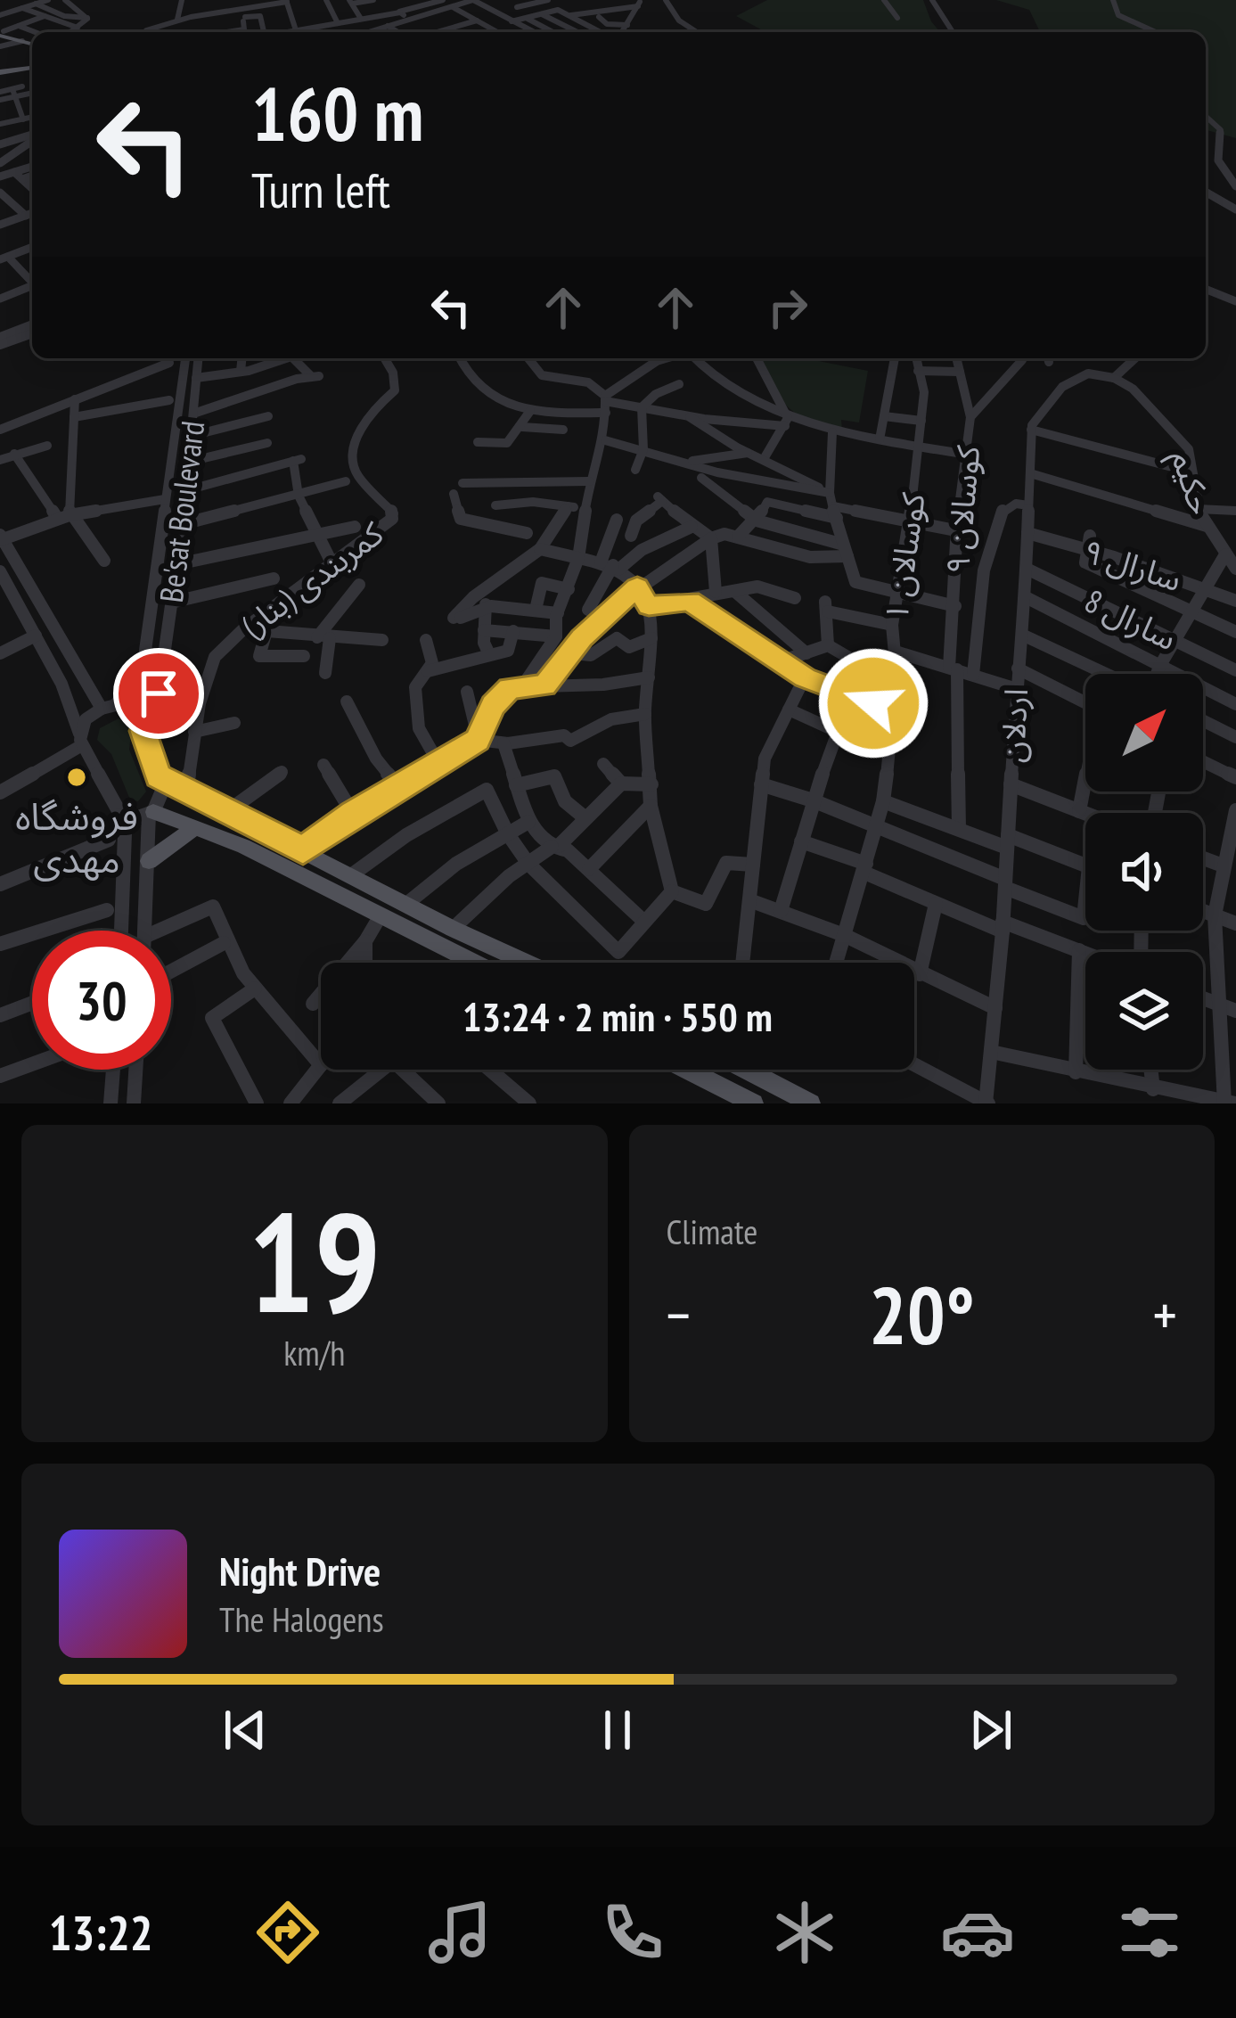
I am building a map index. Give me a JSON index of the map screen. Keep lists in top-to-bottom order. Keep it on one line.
{"streets":{"street":["حکیم","کوسالان ۹","Be'sat Boulevard","کوسالان ۱","سارال ۹","کمربندی (بنار)","سارال 8","اردلان"]},"crossings":[["سارال ۹","اردلان"],["سارال 8","اردلان"]],"places":["فروشگاه مهدی"],"north":"top right","page":{"turn":["160 m","Turn left"],"limit":"30","trip":"13:24 · 2 min · 550 m","tile":[["19","km/h"],"Climate"],"heat":["−","20°","+"],"song":["Night Drive","The Halogens"],"tabs":"13:22"}}
